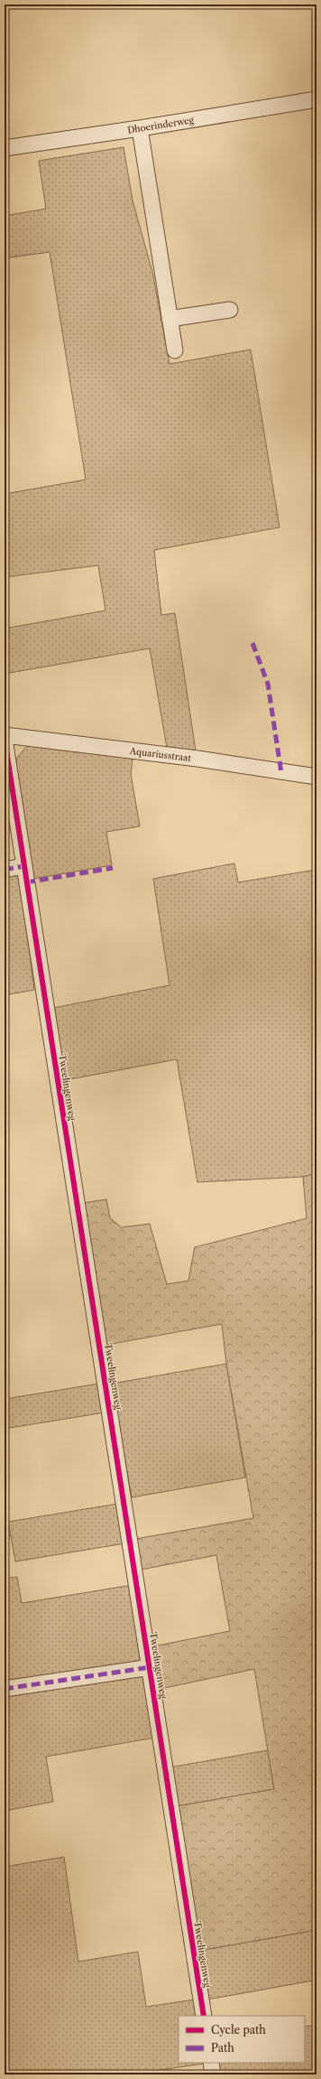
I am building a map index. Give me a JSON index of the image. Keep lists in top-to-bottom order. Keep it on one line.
{"streets":{"street":["Dhoerinderweg","Aquariusstraat","Tweelingenweg"]},"legend":["Cycle path","Path"]}
